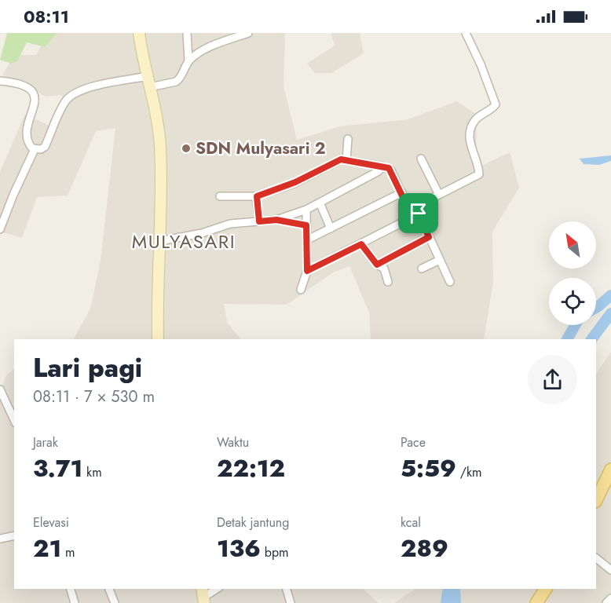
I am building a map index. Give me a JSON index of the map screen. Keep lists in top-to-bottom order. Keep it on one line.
{"districts":["MULYASARI"],"places":["SDN Mulyasari 2"],"north":"top left","page":{"status":"08:11","heading":["Lari pagi","08:11 · 7 × 530 m"],"stats":[["Jarak","3.71 km"],["Waktu","22:12"],["Pace","5:59 /km"],["Elevasi","21 m"],["Detak jantung","136 bpm"],["kcal","289"]]}}
